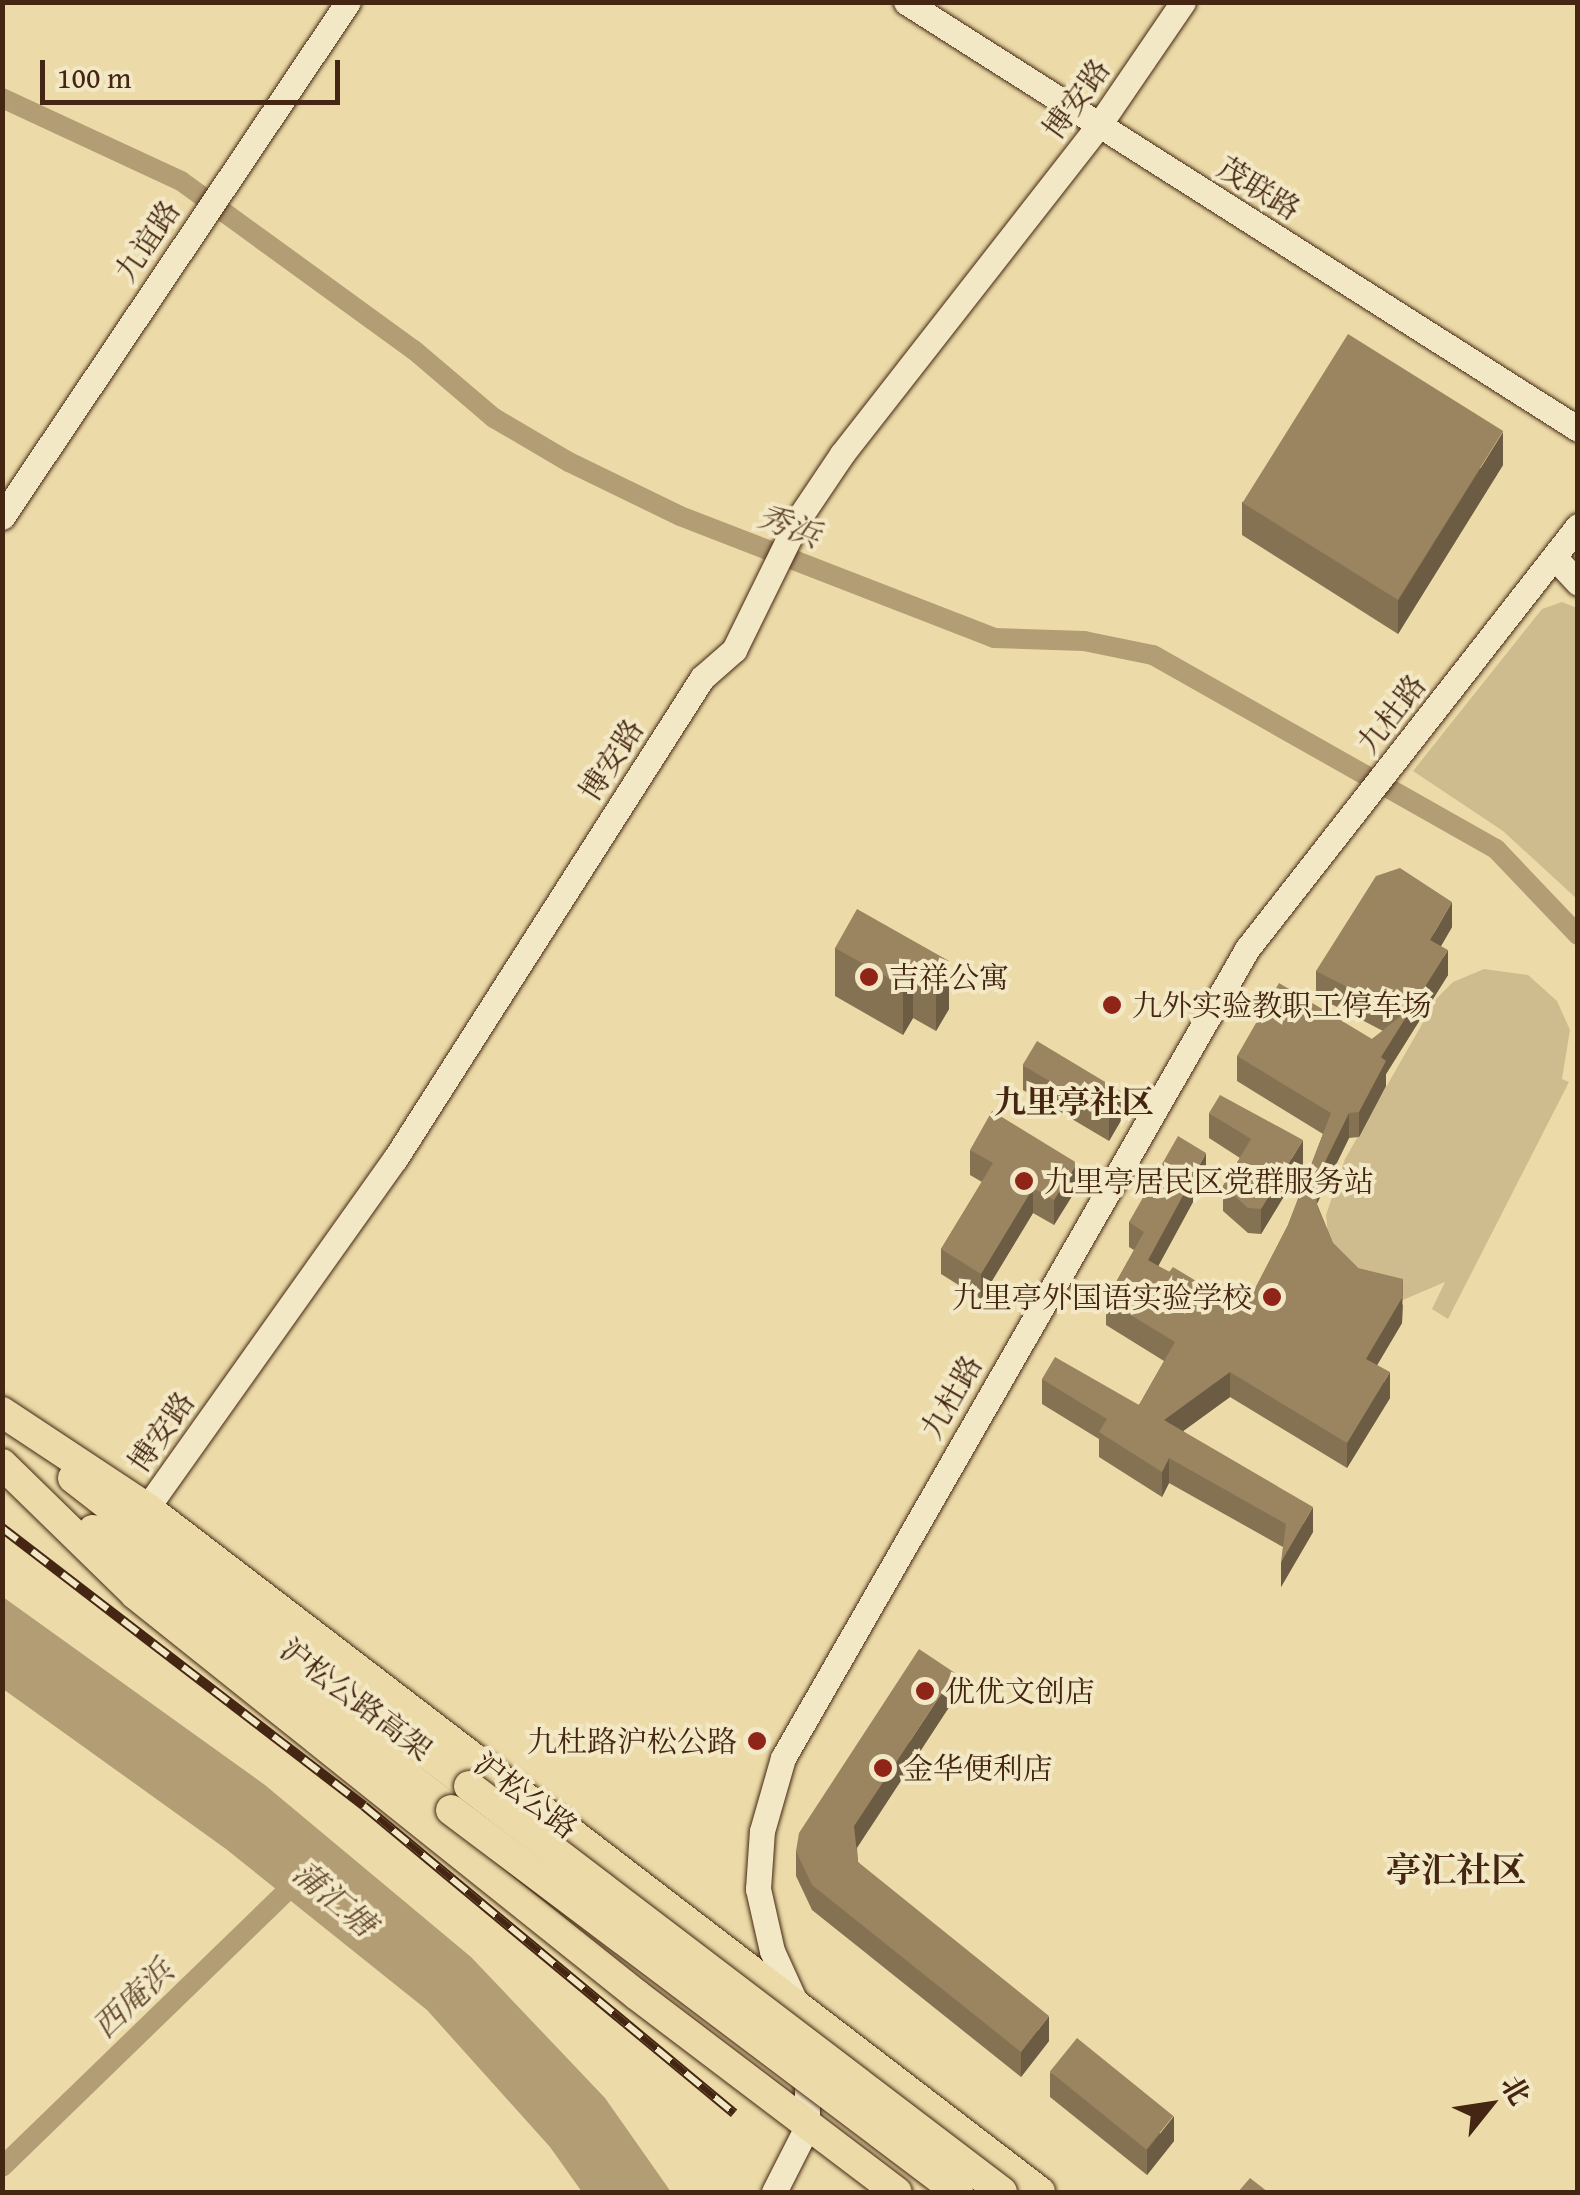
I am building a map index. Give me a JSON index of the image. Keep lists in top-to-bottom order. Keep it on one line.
{"streets":{"main road":["沪松公路高架","沪松公路"],"street":["博安路","茂联路","九谊路","九杜路"]},"crossings":[["博安路","茂联路"],["博安路","沪松公路高架"],["博安路","沪松公路"],["九杜路","沪松公路"],["沪松公路高架","沪松公路"]],"districts":["九里亭社区","亭汇社区"],"water":["秀浜","蒲汇塘","西庵浜"],"places":["吉祥公寓","九外实验教职工停车场","九里亭居民区党群服务站","九里亭外国语实验学校","优优文创店","九杜路沪松公路","金华便利店"],"scale_bar":"100 m","north":"top right"}
